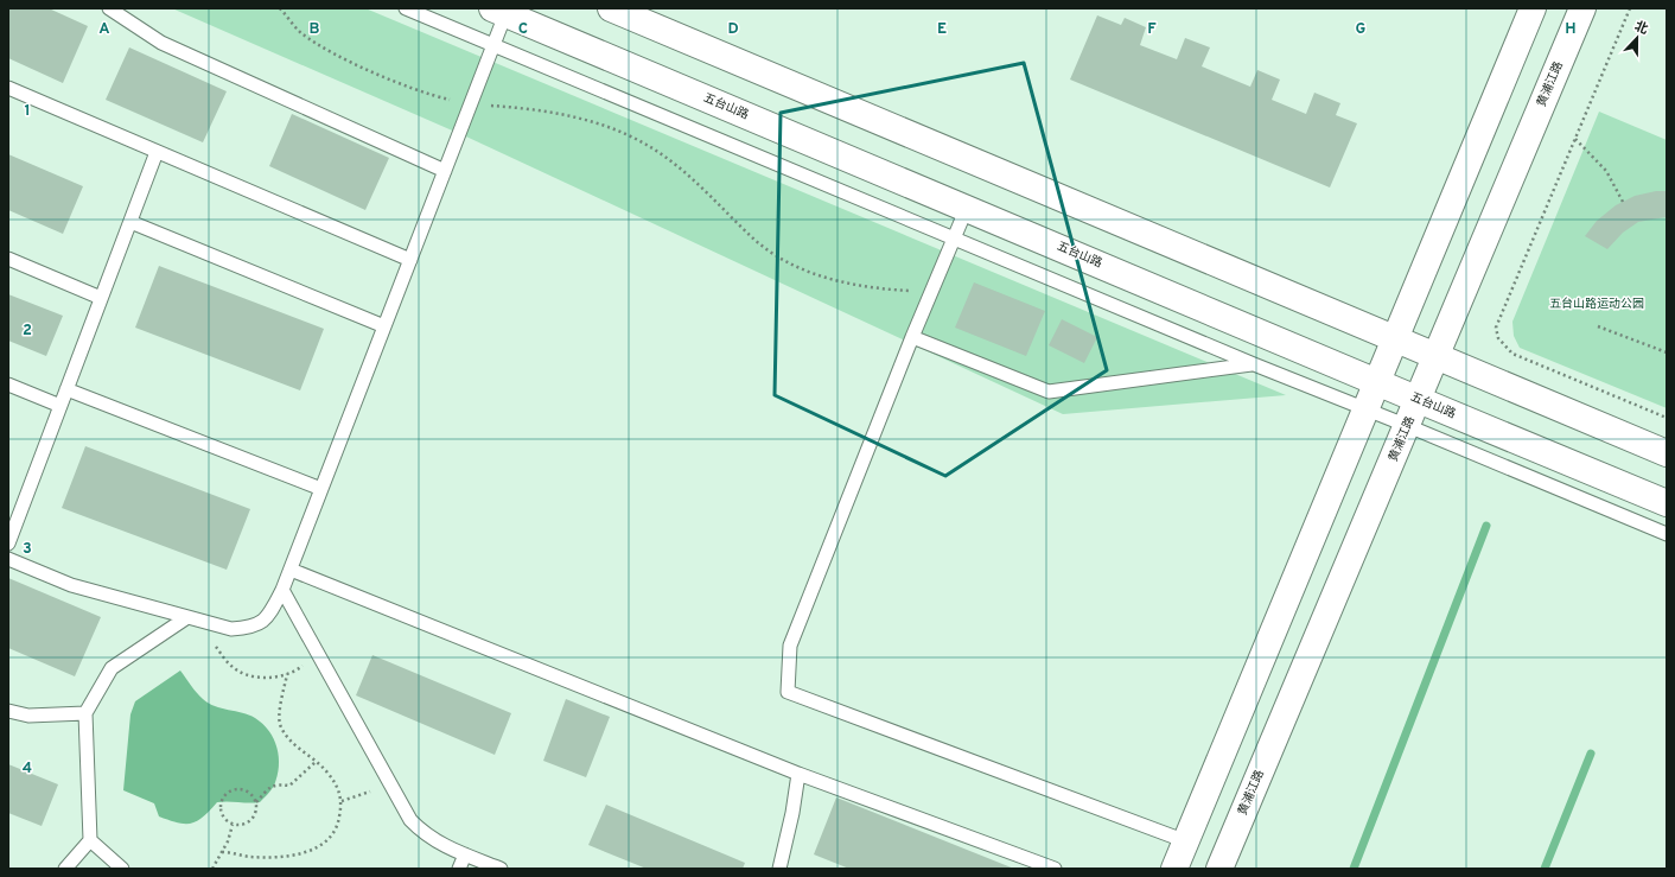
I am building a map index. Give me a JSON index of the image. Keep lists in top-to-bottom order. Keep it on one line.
{"streets":{"main road":["黄浦江路","五台山路"]},"crossings":[["黄浦江路","五台山路"]],"parks":["五台山路运动公园"],"north":"top","grid":{"columns":["A","B","C","D","E","F","G","H"],"rows":["1","2","3","4"]}}
